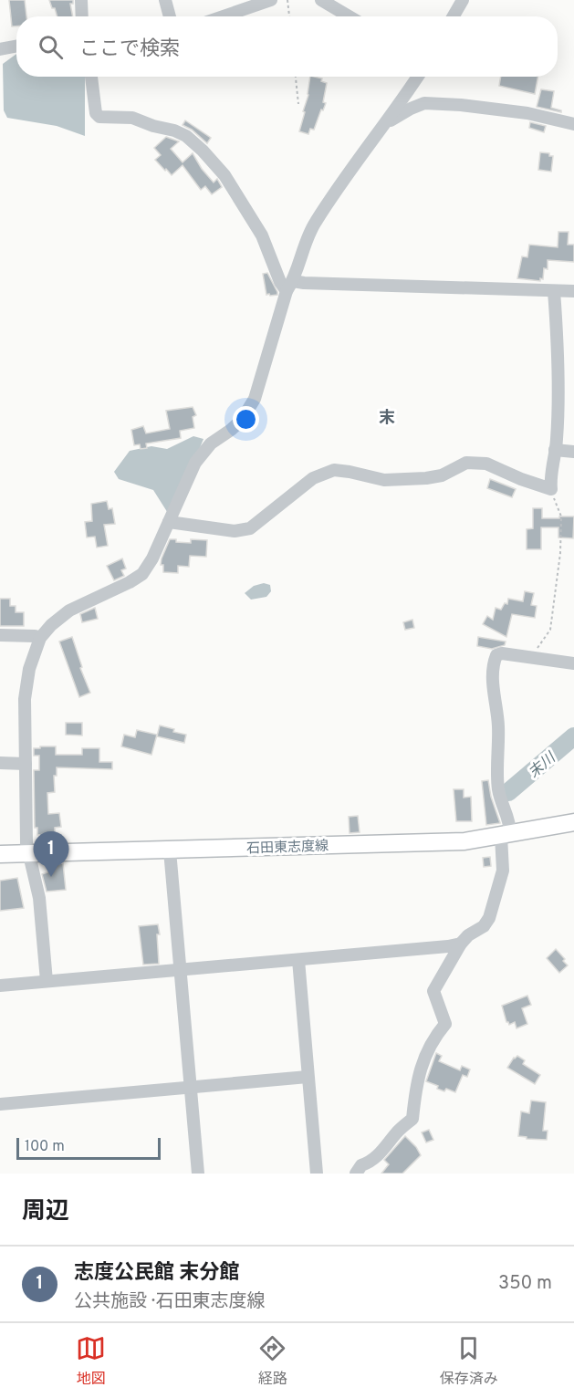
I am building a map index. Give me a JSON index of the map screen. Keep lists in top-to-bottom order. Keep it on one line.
{"streets":{"main road":["石田東志度線"]},"districts":["末"],"water":["末川"],"scale_bar":"100 m","page":{"search":"ここで検索","pins":"1","scale":"100 m","heading":"周辺","list":[{"mark":"1","name":"志度公民館 末分館","note":"公共施設 · 石田東志度線","value":"350 m"}],"nav":["地図","経路","保存済み"]}}
